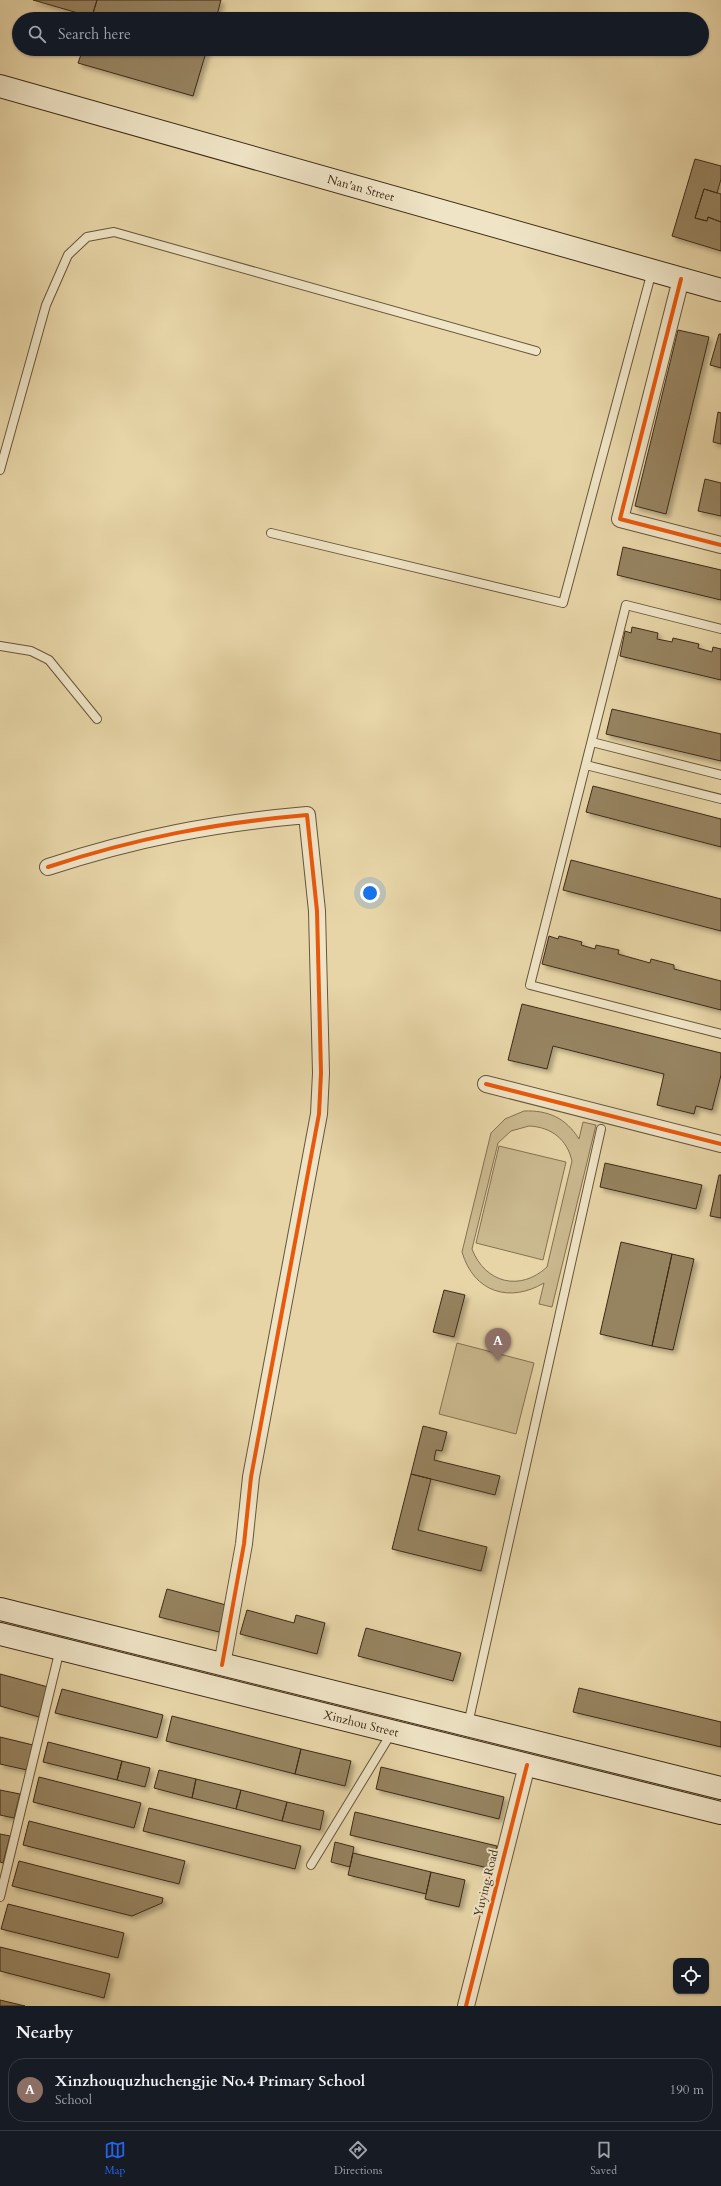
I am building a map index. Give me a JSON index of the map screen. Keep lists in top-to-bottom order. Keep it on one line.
{"streets":{"main road":["Nan'an Street","Xinzhou Street"],"street":["Yuying Road"]},"crossings":[["Xinzhou Street","Yuying Road"]],"page":{"search":"Search here","pins":"A","heading":"Nearby","list":[{"mark":"A","name":"Xinzhouquzhuchengjie No.4 Primary School","note":"School","value":"190 m"}],"nav":["Map","Directions","Saved"]}}
